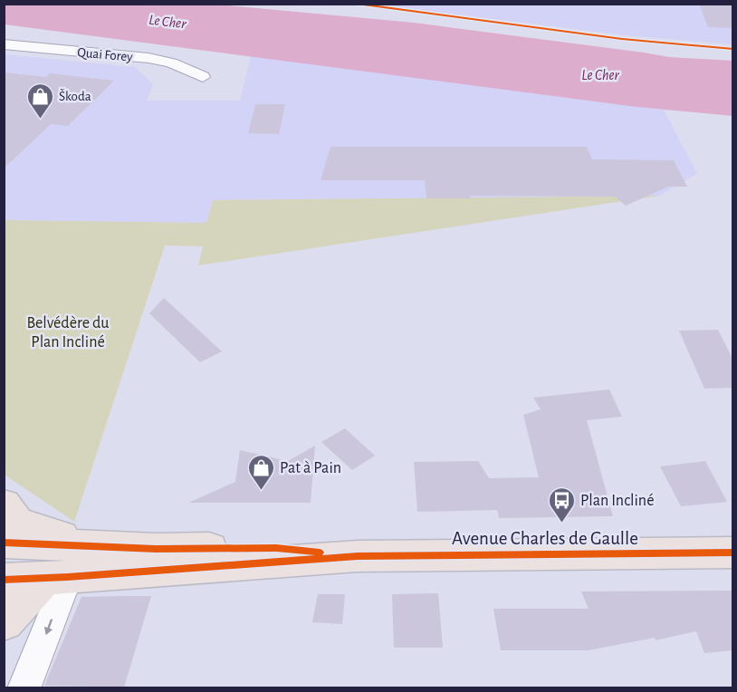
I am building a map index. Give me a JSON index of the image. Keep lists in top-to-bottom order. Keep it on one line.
{"streets":{"main road":["Avenue Charles de Gaulle"],"street":["Quai Forey"]},"water":["Le Cher"],"parks":["Belvédère du Plan Incliné"],"places":{"shop":["Škoda","Pat à Pain"],"bus stop":["Plan Incliné"]}}
